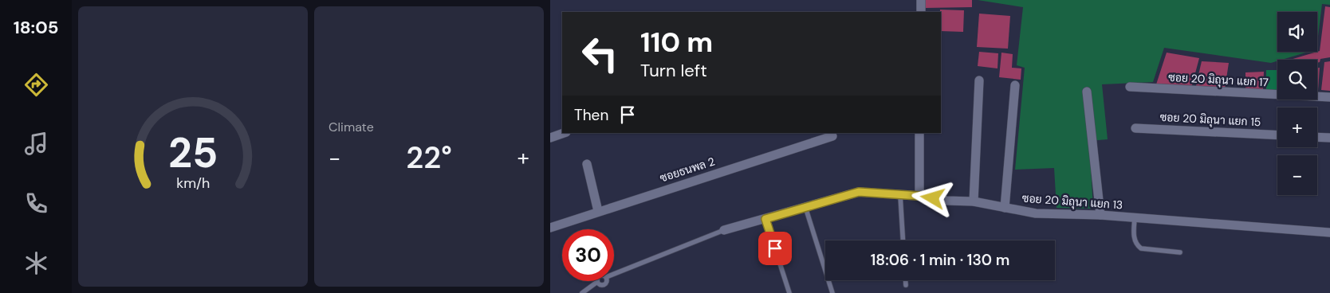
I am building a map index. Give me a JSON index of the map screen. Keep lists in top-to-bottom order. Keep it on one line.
{"streets":{"street":["ซอย 20 มิถุนา แยก 17","ซอย 20 มิถุนา แยก 15","ซอยธนพล 2","ซอย 20 มิถุนา แยก 13"]},"page":{"tabs":"18:05","tile":"Climate","map_buttons":["+","−"],"turn":["110 m","Turn left"],"then":"Then","heat":["−","22°","+"],"limit":"30","trip":"18:06 · 1 min · 130 m","gauge":["25","km/h"]}}
